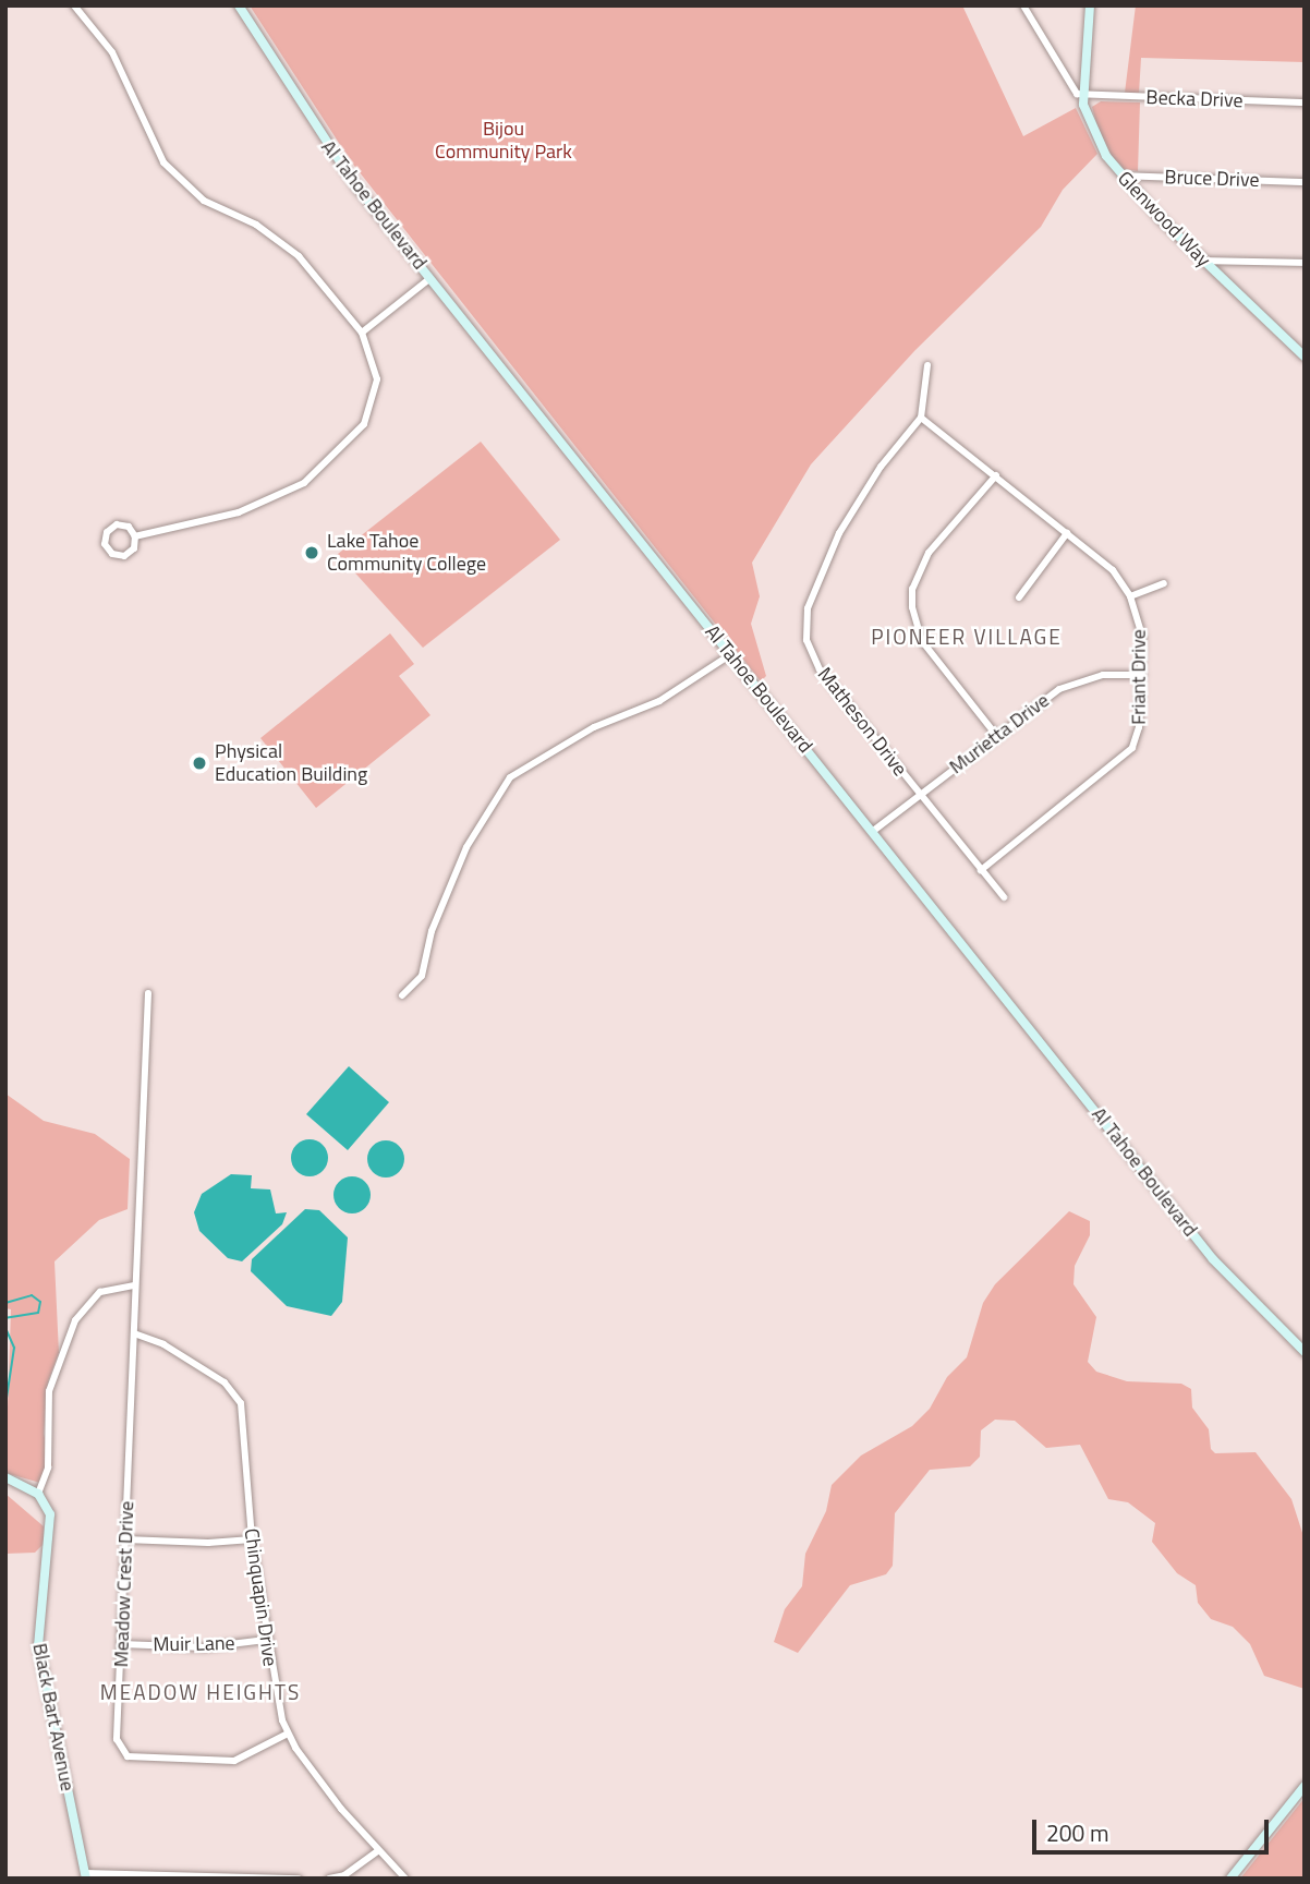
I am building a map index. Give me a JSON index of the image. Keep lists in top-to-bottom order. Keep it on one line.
{"streets":{"main road":["Al Tahoe Boulevard","Glenwood Way","Black Bart Avenue"],"street":["Becka Drive","Bruce Drive","Friant Drive","Matheson Drive","Murietta Drive","Meadow Crest Drive","Chinquapin Drive","Muir Lane"]},"crossings":[["Becka Drive","Glenwood Way"],["Bruce Drive","Glenwood Way"],["Al Tahoe Boulevard","Murietta Drive"],["Friant Drive","Matheson Drive"],["Friant Drive","Murietta Drive"],["Matheson Drive","Murietta Drive"],["Meadow Crest Drive","Chinquapin Drive"],["Meadow Crest Drive","Muir Lane"],["Chinquapin Drive","Muir Lane"]],"districts":["PIONEER VILLAGE","MEADOW HEIGHTS"],"parks":["Bijou Community Park"],"places":["Lake Tahoe Community College","Physical Education Building"],"scale_bar":"200 m"}
